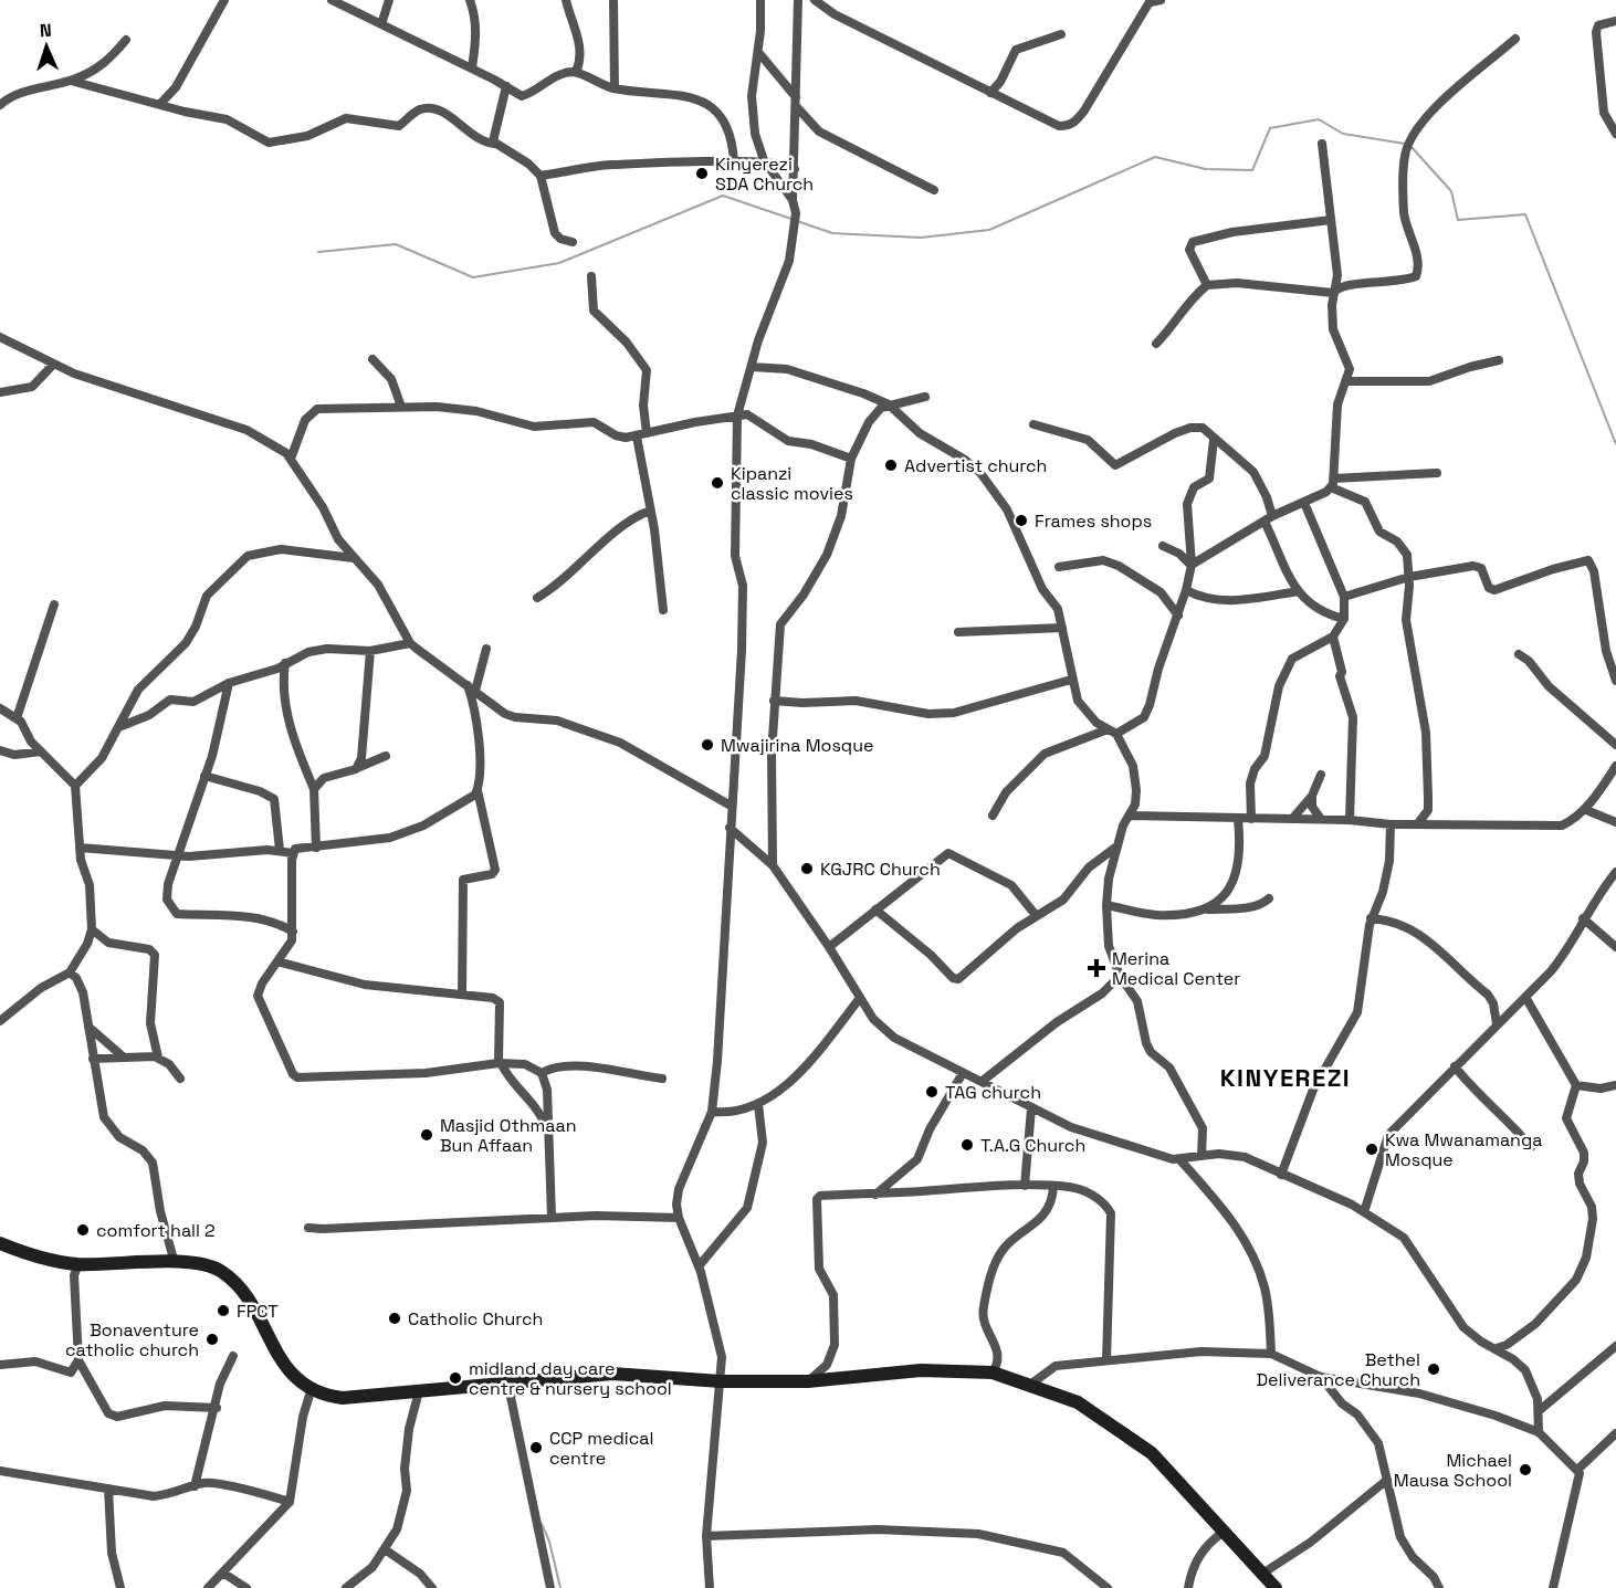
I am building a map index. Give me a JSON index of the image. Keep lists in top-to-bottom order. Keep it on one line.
{"districts":["KINYEREZI"],"places":{"other":["Kinyerezi SDA Church","Advertist church","Kipanzi classic movies","Frames shops","Mwajirina Mosque","KGJRC Church","TAG church","Masjid Othmaan Bun Affaan","T.A.G Church","Kwa Mwanamanga Mosque","comfort hall 2","FPCT","Catholic Church","Bonaventure catholic church","Bethel Deliverance Church","midland day care centre & nursery school","CCP medical centre","Michael Mausa School"],"health":["Merina Medical Center"]},"north":"top"}
